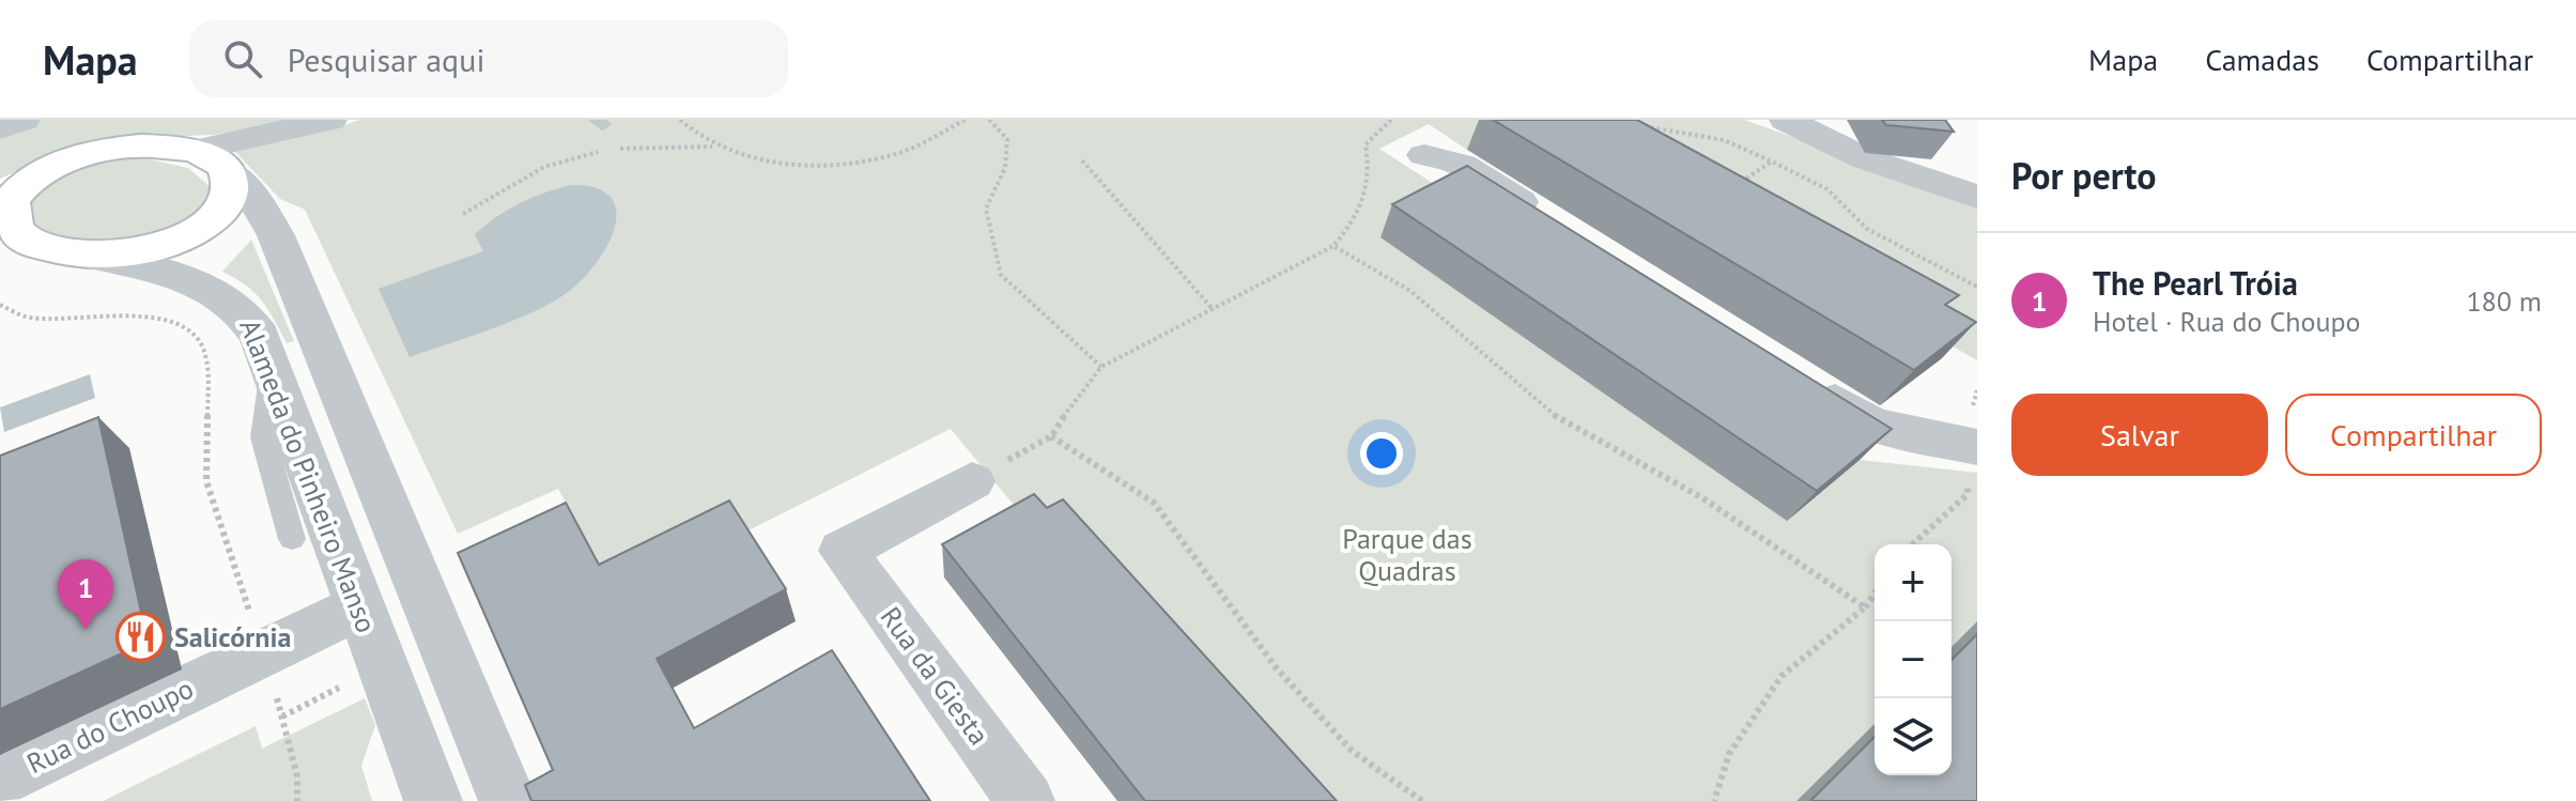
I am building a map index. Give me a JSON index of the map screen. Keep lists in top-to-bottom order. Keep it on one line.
{"streets":{"street":["Alameda do Pinheiro Manso","Rua da Giesta","Rua do Choupo"]},"crossings":[["Alameda do Pinheiro Manso","Rua do Choupo"]],"parks":["Parque das Quadras"],"places":{"restaurant":["Salicórnia"]},"page":{"header":"Mapa","search":"Pesquisar aqui","nav":["Mapa","Camadas","Compartilhar"],"heading":"Por perto","list":[{"mark":"1","name":"The Pearl Tróia","note":"Hotel · Rua do Choupo","value":"180 m"}],"buttons":["Salvar","Compartilhar"],"map_buttons":["+","−"],"pins":"1"}}
